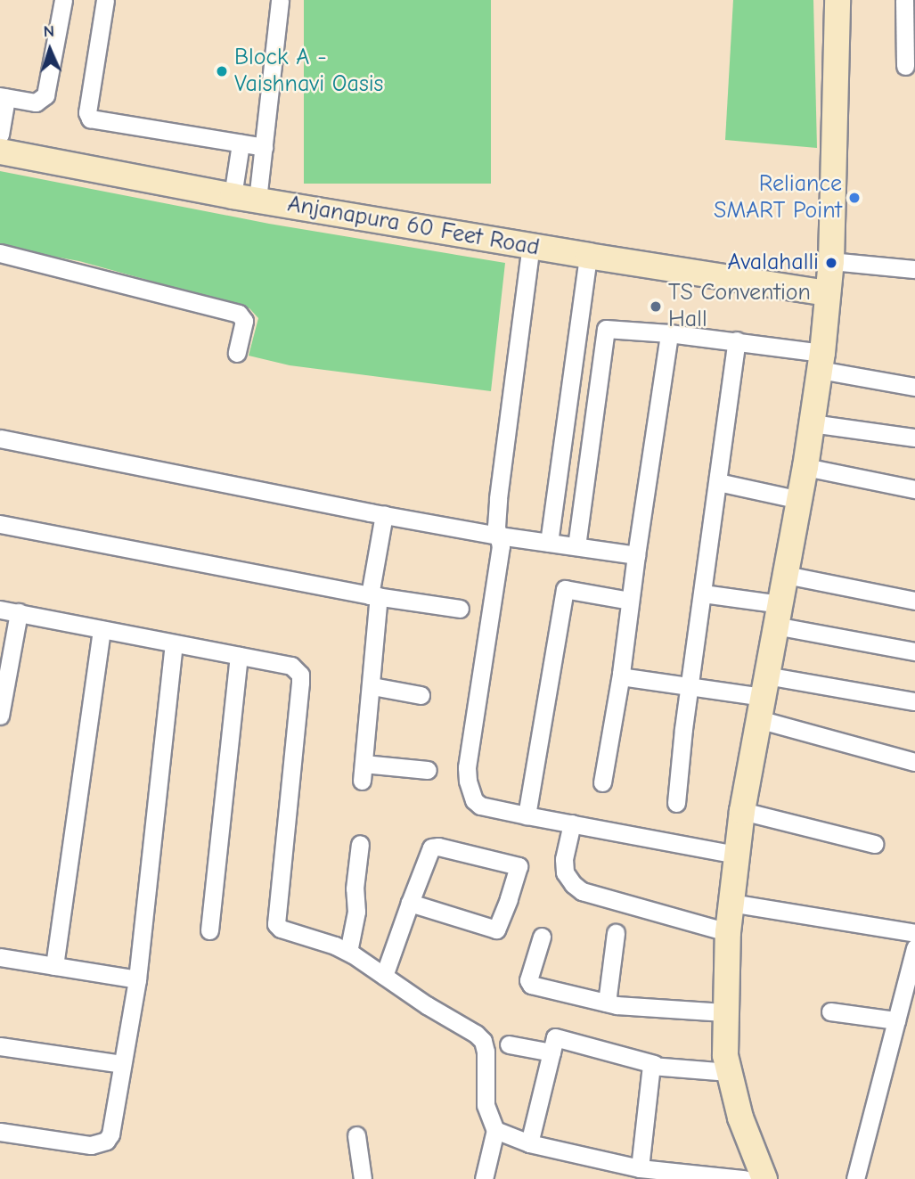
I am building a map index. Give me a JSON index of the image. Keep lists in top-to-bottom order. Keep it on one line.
{"streets":{"street":["Anjanapura 60 Feet Road"]},"places":["Block A - Vaishnavi Oasis","Reliance SMART Point","Avalahalli","TS Convention Hall"],"north":"top"}
